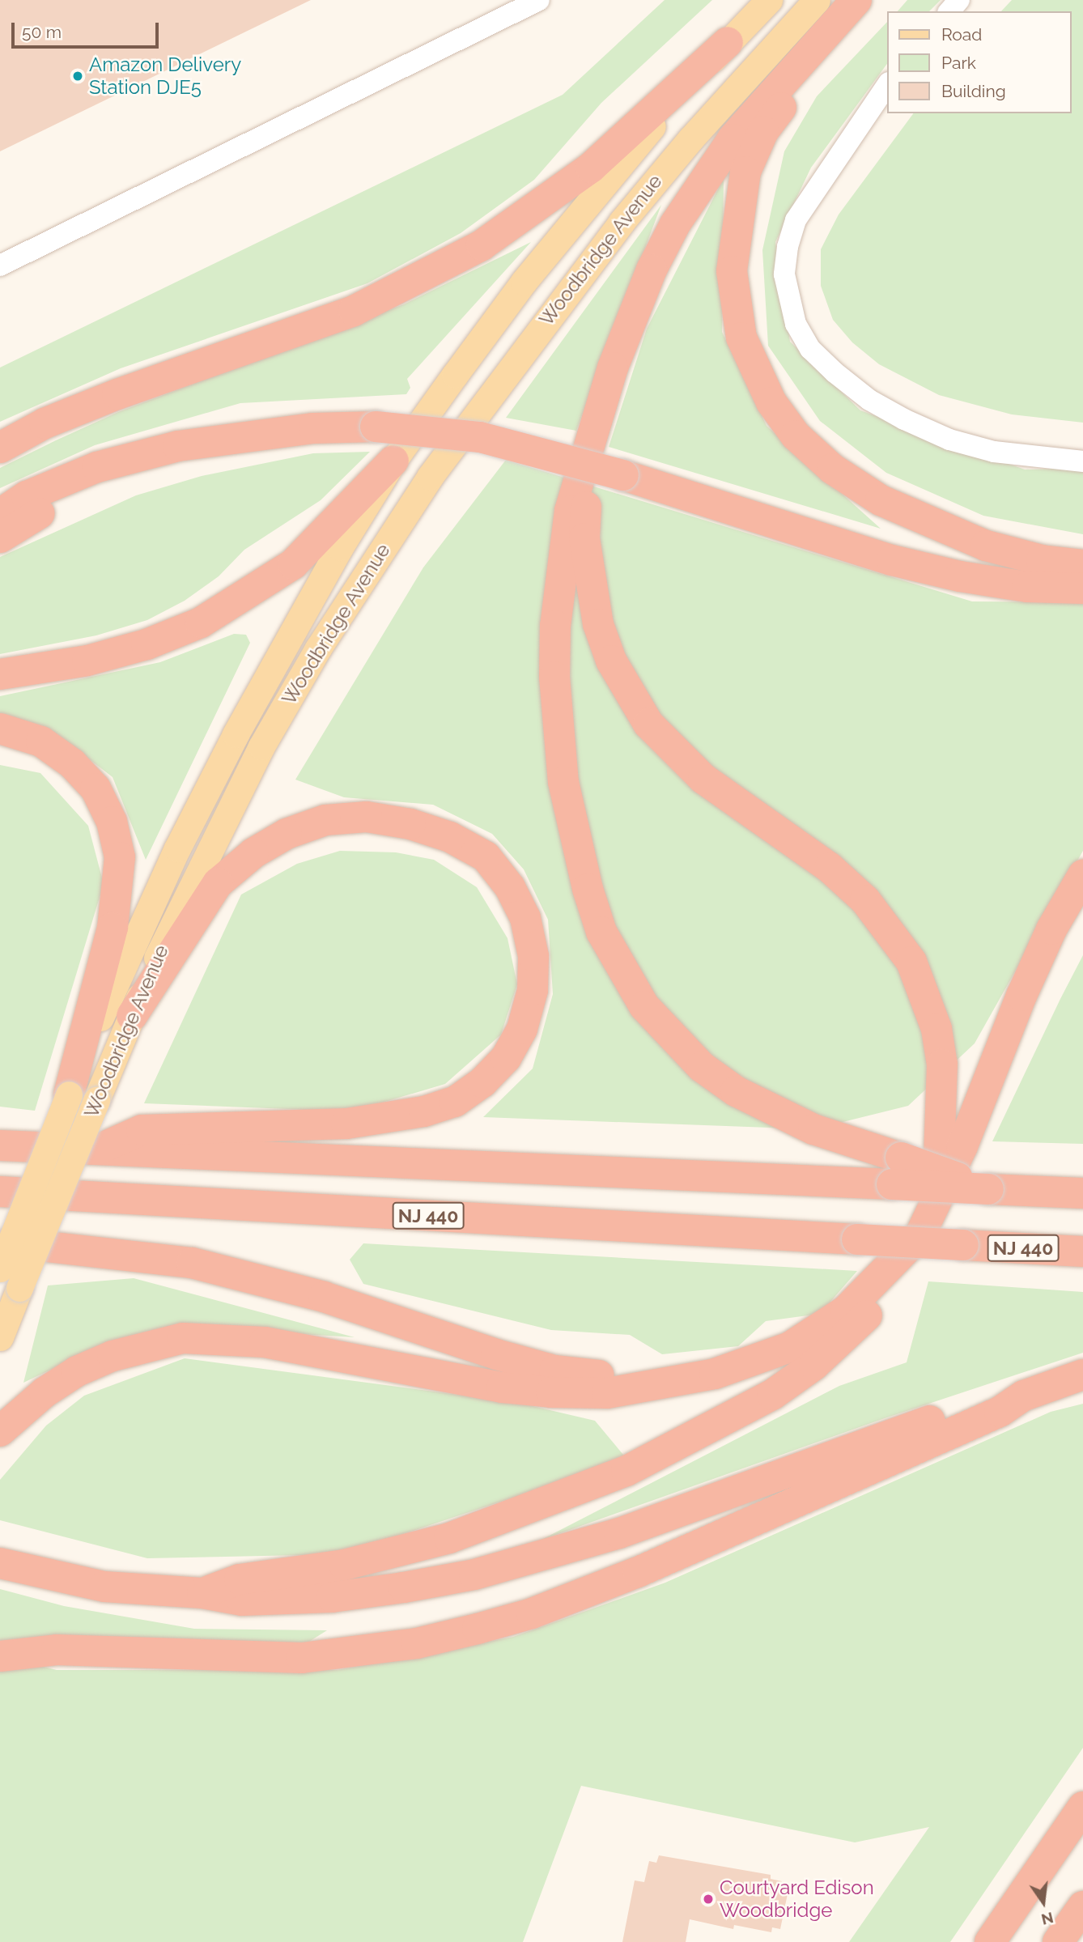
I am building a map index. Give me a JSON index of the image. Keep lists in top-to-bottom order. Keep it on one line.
{"streets":{"highway":["NJ 440"],"main road":["Woodbridge Avenue"]},"places":["Amazon Delivery Station DJE5","Courtyard Edison Woodbridge"],"legend":["Road","Park","Building"],"scale_bar":"50 m","north":"bottom"}
